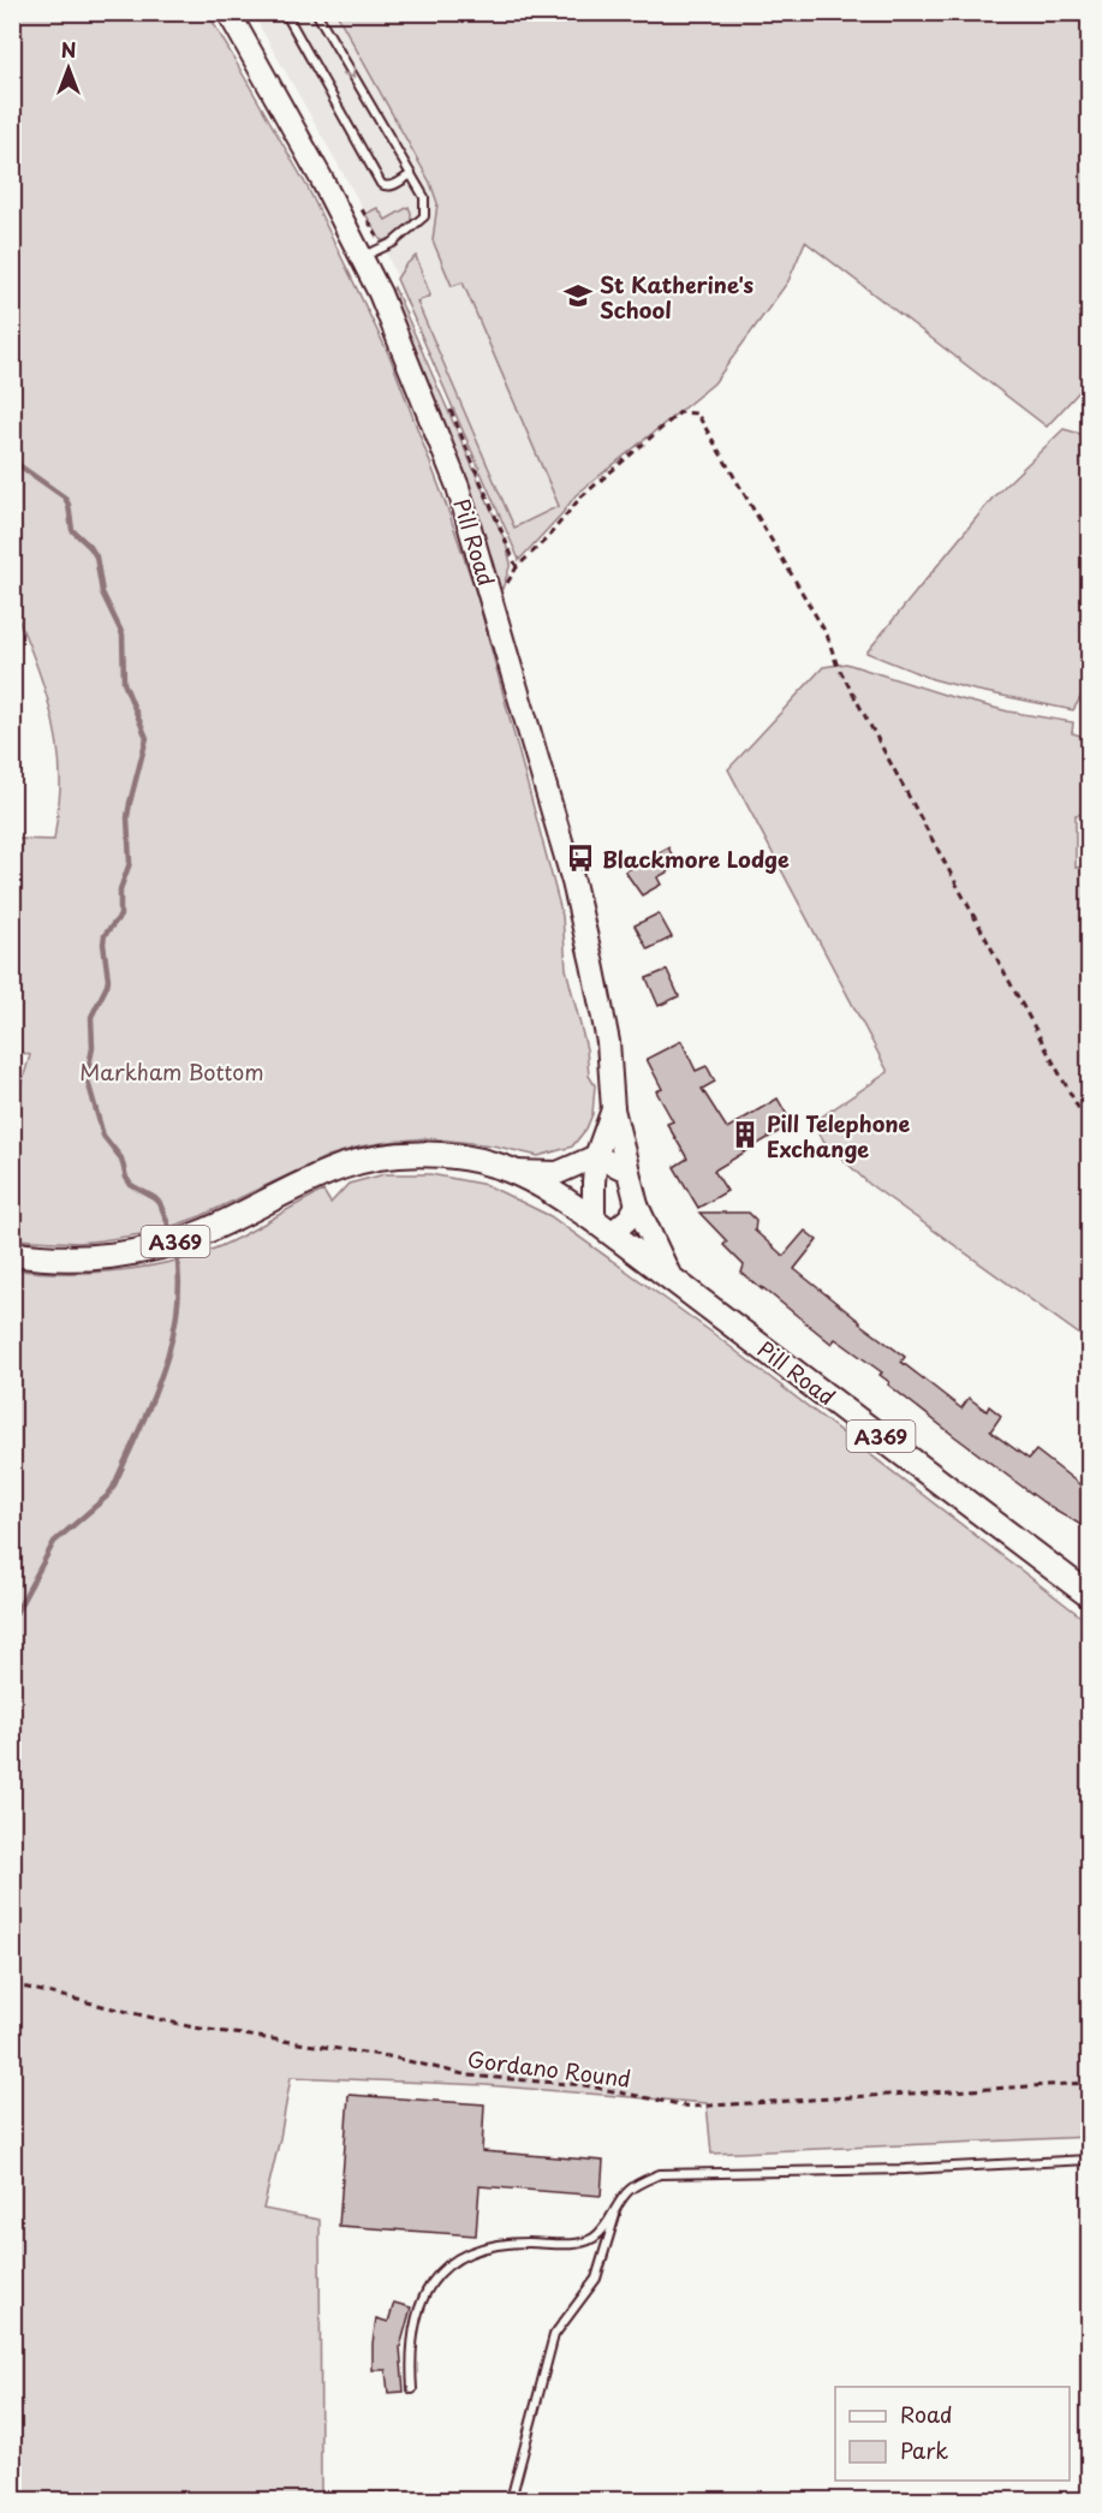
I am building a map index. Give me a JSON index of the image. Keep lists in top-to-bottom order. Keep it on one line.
{"streets":{"main road":["Pill Road","A369"],"path":["Gordano Round"]},"crossings":[["Pill Road","A369"]],"parks":["Markham Bottom"],"places":{"school or university":["St Katherine's School"],"bus stop":["Blackmore Lodge"],"building":["Pill Telephone Exchange"]},"legend":["Road","Park"],"north":"top"}
